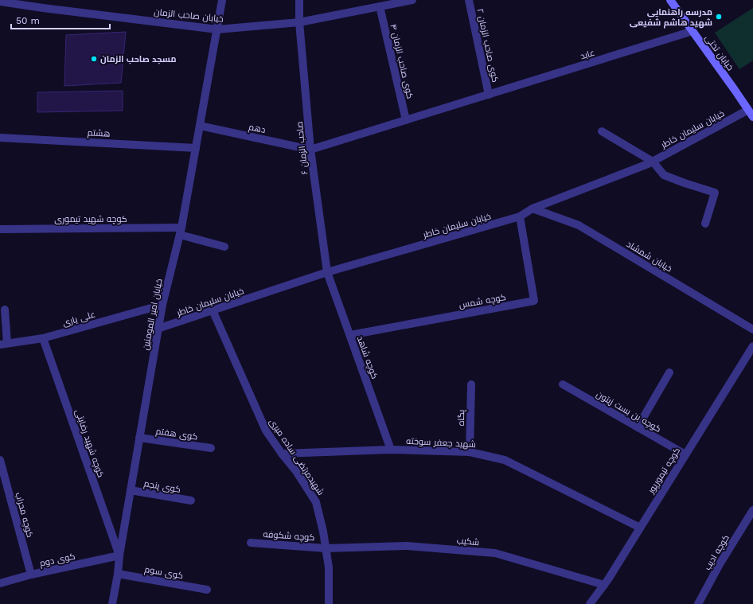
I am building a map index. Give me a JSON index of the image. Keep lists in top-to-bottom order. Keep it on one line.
{"streets":{"main road":["خیابان تختی"],"street":["خیابان صاحب الزمان","کوی صاحب الزمان ۲","عابد","کوی صاحب الزمان ۴","دهم","خیابان سلیمان خاطر","هشتم","صاحب الزمان ۶","کوچه شهید تیموری","خیابان شمشاد","کوچه شمس","خیابان امیر المومنین","علی یاری","کوچه شاهد","کوچه بن بست زیتون","پگاه","کوی هفتم","شهید جعفر سوخته","کوچه شهید رضایتی","شهیدمرتضی ساده میری","کوچه تیمورپور","کوی پنجم","کوچه محراب","کوچه شکوفه","شکیب","کوچه ادیب","کوی دوم","کوی سوم"]},"crossings":[["خیابان صاحب الزمان","کوی صاحب الزمان ۴"],["خیابان صاحب الزمان","صاحب الزمان ۶"],["خیابان صاحب الزمان","خیابان امیر المومنین"],["کوی صاحب الزمان ۲","عابد"],["خیابان تختی","عابد"],["خیابان تختی","خیابان سلیمان خاطر"],["عابد","کوی صاحب الزمان ۴"],["عابد","دهم"],["عابد","صاحب الزمان ۶"],["دهم","صاحب الزمان ۶"],["دهم","خیابان امیر المومنین"],["خیابان سلیمان خاطر","صاحب الزمان ۶"],["خیابان سلیمان خاطر","خیابان شمشاد"],["خیابان سلیمان خاطر","کوچه شمس"],["خیابان سلیمان خاطر","خیابان امیر المومنین"],["خیابان سلیمان خاطر","کوچه شاهد"],["خیابان سلیمان خاطر","شهیدمرتضی ساده میری"],["هشتم","خیابان امیر المومنین"],["صاحب الزمان ۶","کوچه شاهد"],["کوچه شهید تیموری","خیابان امیر المومنین"],["کوچه شمس","کوچه شاهد"],["خیابان امیر المومنین","علی یاری"],["خیابان امیر المومنین","کوی هفتم"],["خیابان امیر المومنین","کوچه شهید رضایتی"],["خیابان امیر المومنین","کوی پنجم"],["خیابان امیر المومنین","کوی دوم"],["خیابان امیر المومنین","کوی سوم"],["علی یاری","کوچه شهید رضایتی"],["کوچه شاهد","شهید جعفر سوخته"],["کوچه بن بست زیتون","کوچه تیمورپور"],["پگاه","شهید جعفر سوخته"],["شهید جعفر سوخته","شهیدمرتضی ساده میری"],["شهید جعفر سوخته","کوچه تیمورپور"],["کوچه شهید رضایتی","کوی دوم"],["شهیدمرتضی ساده میری","کوچه شکوفه"],["شهیدمرتضی ساده میری","شکیب"],["کوچه تیمورپور","شکیب"],["کوچه محراب","کوی دوم"],["کوچه شکوفه","شکیب"]],"places":["مدرسه راهنمایی شهید هاشم شفیعی","مسجد صاحب الزمان"],"scale_bar":"50 m"}
